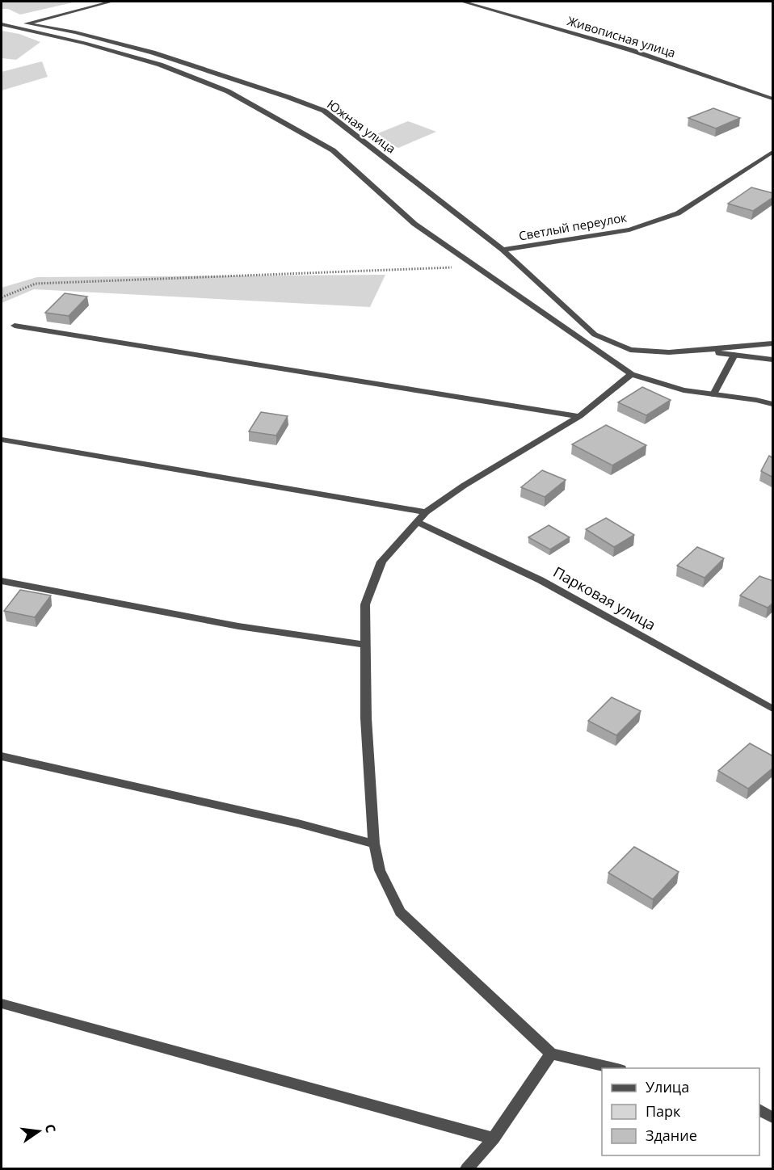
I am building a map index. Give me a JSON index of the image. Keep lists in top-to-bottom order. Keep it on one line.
{"streets":{"street":["Живописная улица","Южная улица","Светлый переулок","Парковая улица"]},"crossings":[["Южная улица","Светлый переулок"]],"legend":["Улица","Парк","Здание"],"north":"right"}
